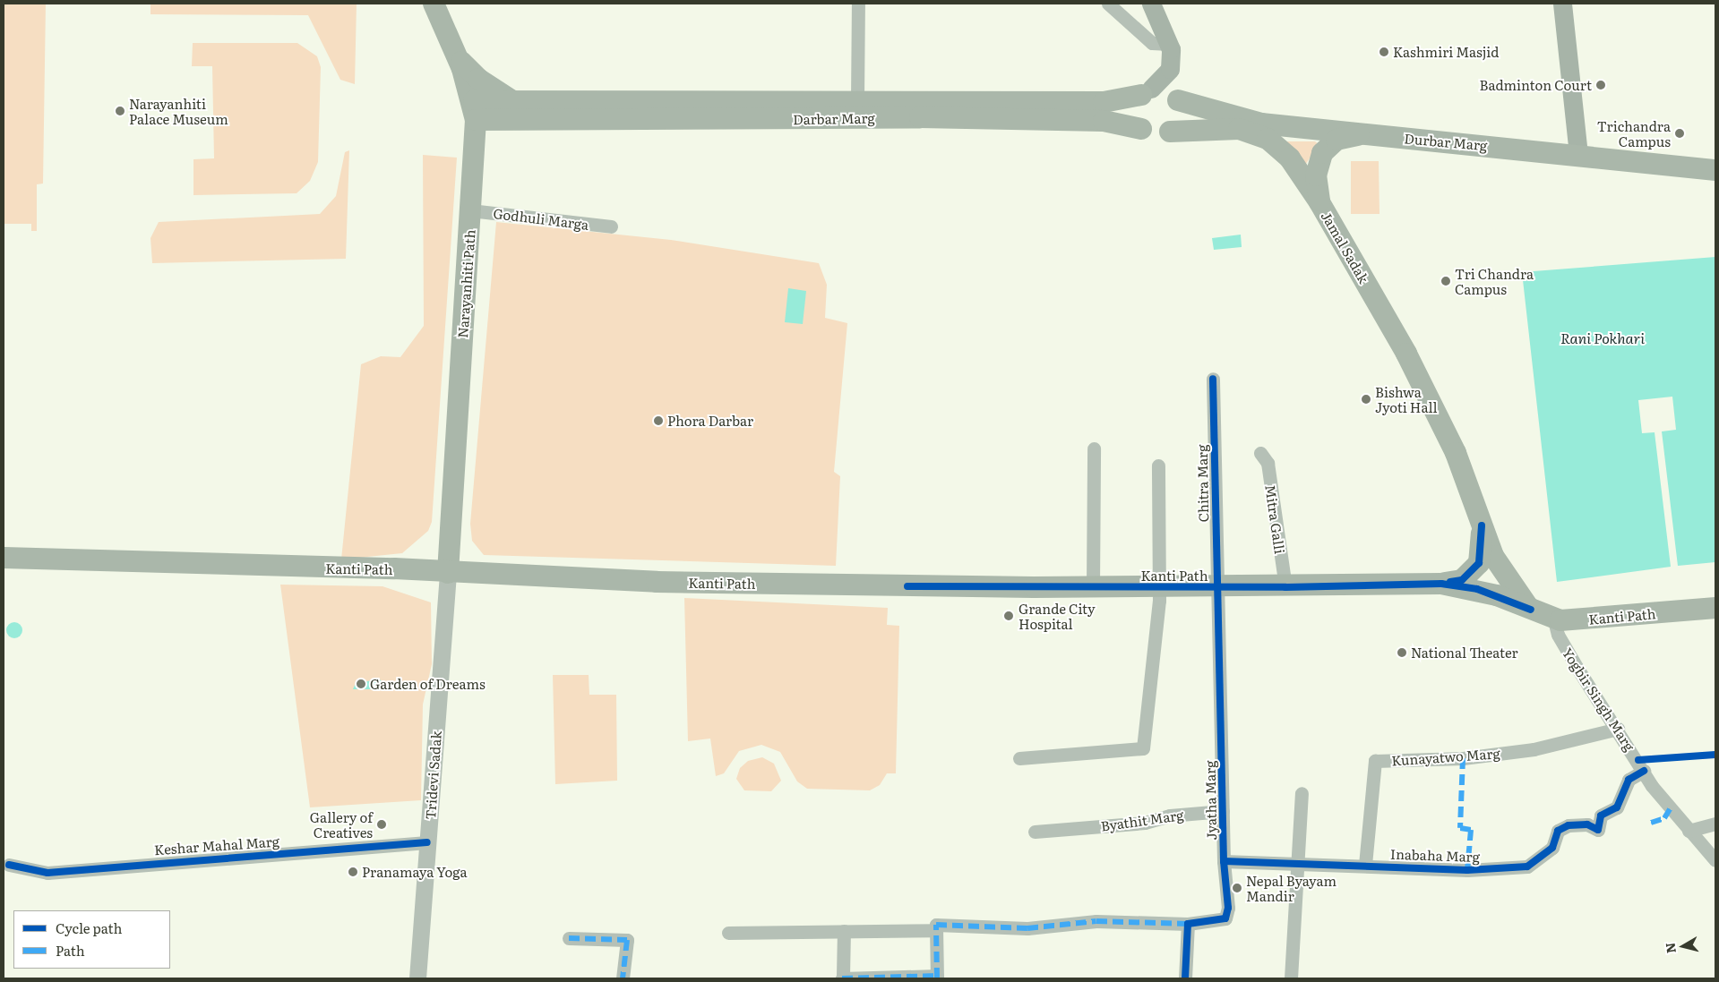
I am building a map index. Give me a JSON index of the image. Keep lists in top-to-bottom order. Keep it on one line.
{"streets":{"main road":["Darbar Marg","Durbar Marg","Jamal Sadak","Narayanhiti Path","Kanti Path"],"street":["Godhuli Marga","Chitra Marg","Mitra Galli","Yogbir Singh Marg","Kunayatwo Marg","Tridevi Sadak","Jyatha Marg","Byathit Marg","Keshar Mahal Marg","Inabaha Marg"]},"crossings":[["Darbar Marg","Durbar Marg"],["Darbar Marg","Jamal Sadak"],["Durbar Marg","Jamal Sadak"],["Godhuli Marga","Narayanhiti Path"],["Jamal Sadak","Kanti Path"],["Narayanhiti Path","Kanti Path"],["Narayanhiti Path","Tridevi Sadak"],["Chitra Marg","Kanti Path"],["Chitra Marg","Jyatha Marg"],["Mitra Galli","Kanti Path"],["Kanti Path","Yogbir Singh Marg"],["Kanti Path","Tridevi Sadak"],["Kanti Path","Jyatha Marg"],["Yogbir Singh Marg","Kunayatwo Marg"],["Yogbir Singh Marg","Inabaha Marg"],["Kunayatwo Marg","Inabaha Marg"],["Tridevi Sadak","Keshar Mahal Marg"],["Jyatha Marg","Byathit Marg"],["Jyatha Marg","Inabaha Marg"]],"water":["Rani Pokhari"],"places":["Kashmiri Masjid","Badminton Court","Narayanhiti Palace Museum","Trichandra Campus","Tri Chandra Campus","Bishwa Jyoti Hall","Phora Darbar","Grande City Hospital","National Theater","Garden of Dreams","Gallery of Creatives","Pranamaya Yoga","Nepal Byayam Mandir"],"legend":["Cycle path","Path"],"north":"left"}
